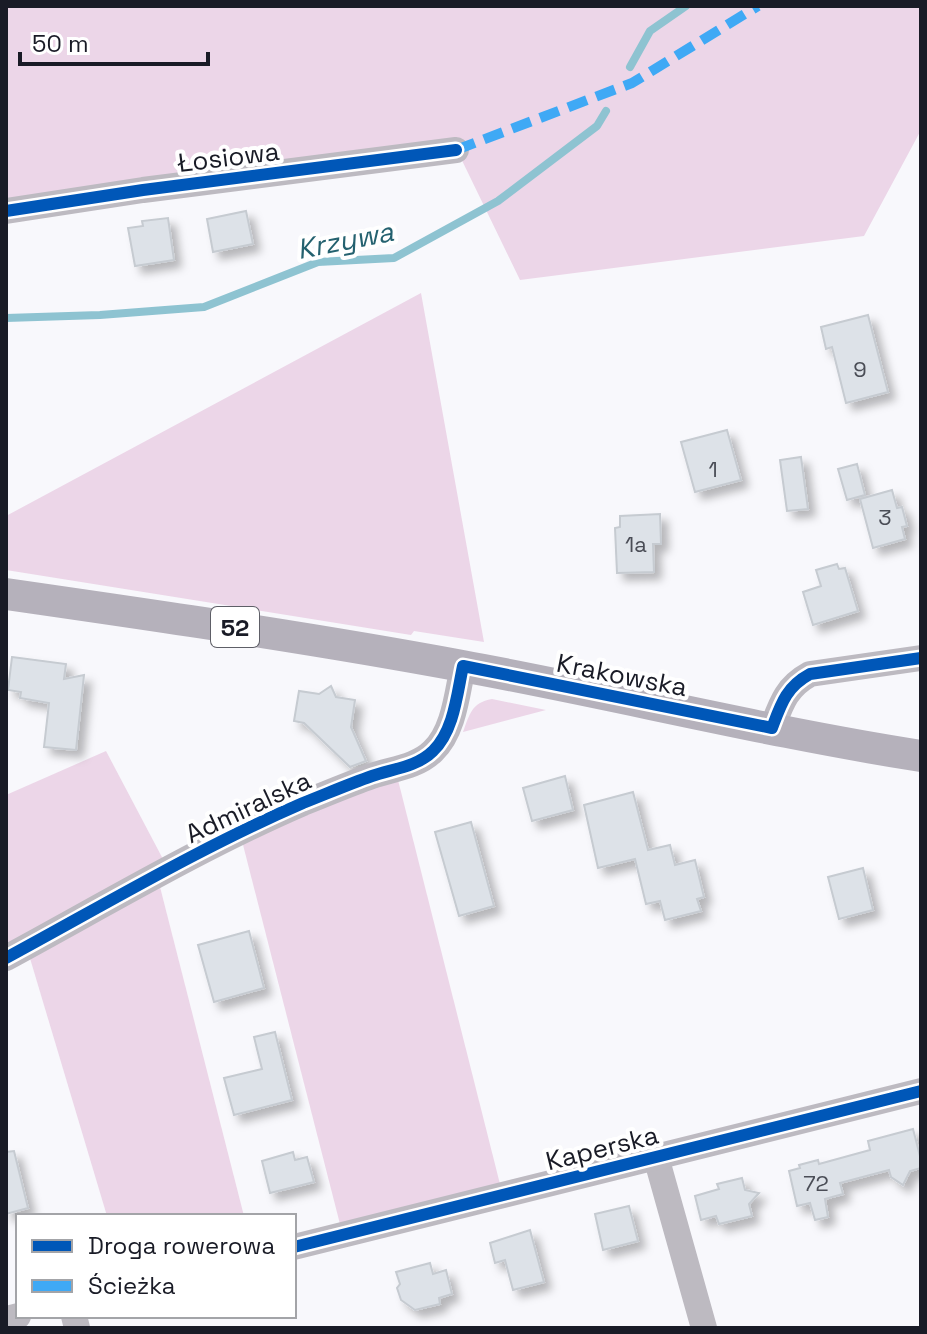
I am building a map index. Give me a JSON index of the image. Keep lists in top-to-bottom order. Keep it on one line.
{"streets":{"main road":["52","Krakowska"],"street":["Łosiowa","Admiralska","Kaperska"]},"crossings":[["Krakowska","Admiralska"]],"water":["Krzywa"],"house_numbers":["9","1","3","1a","72"],"legend":["Droga rowerowa","Ścieżka"],"scale_bar":"50 m"}
